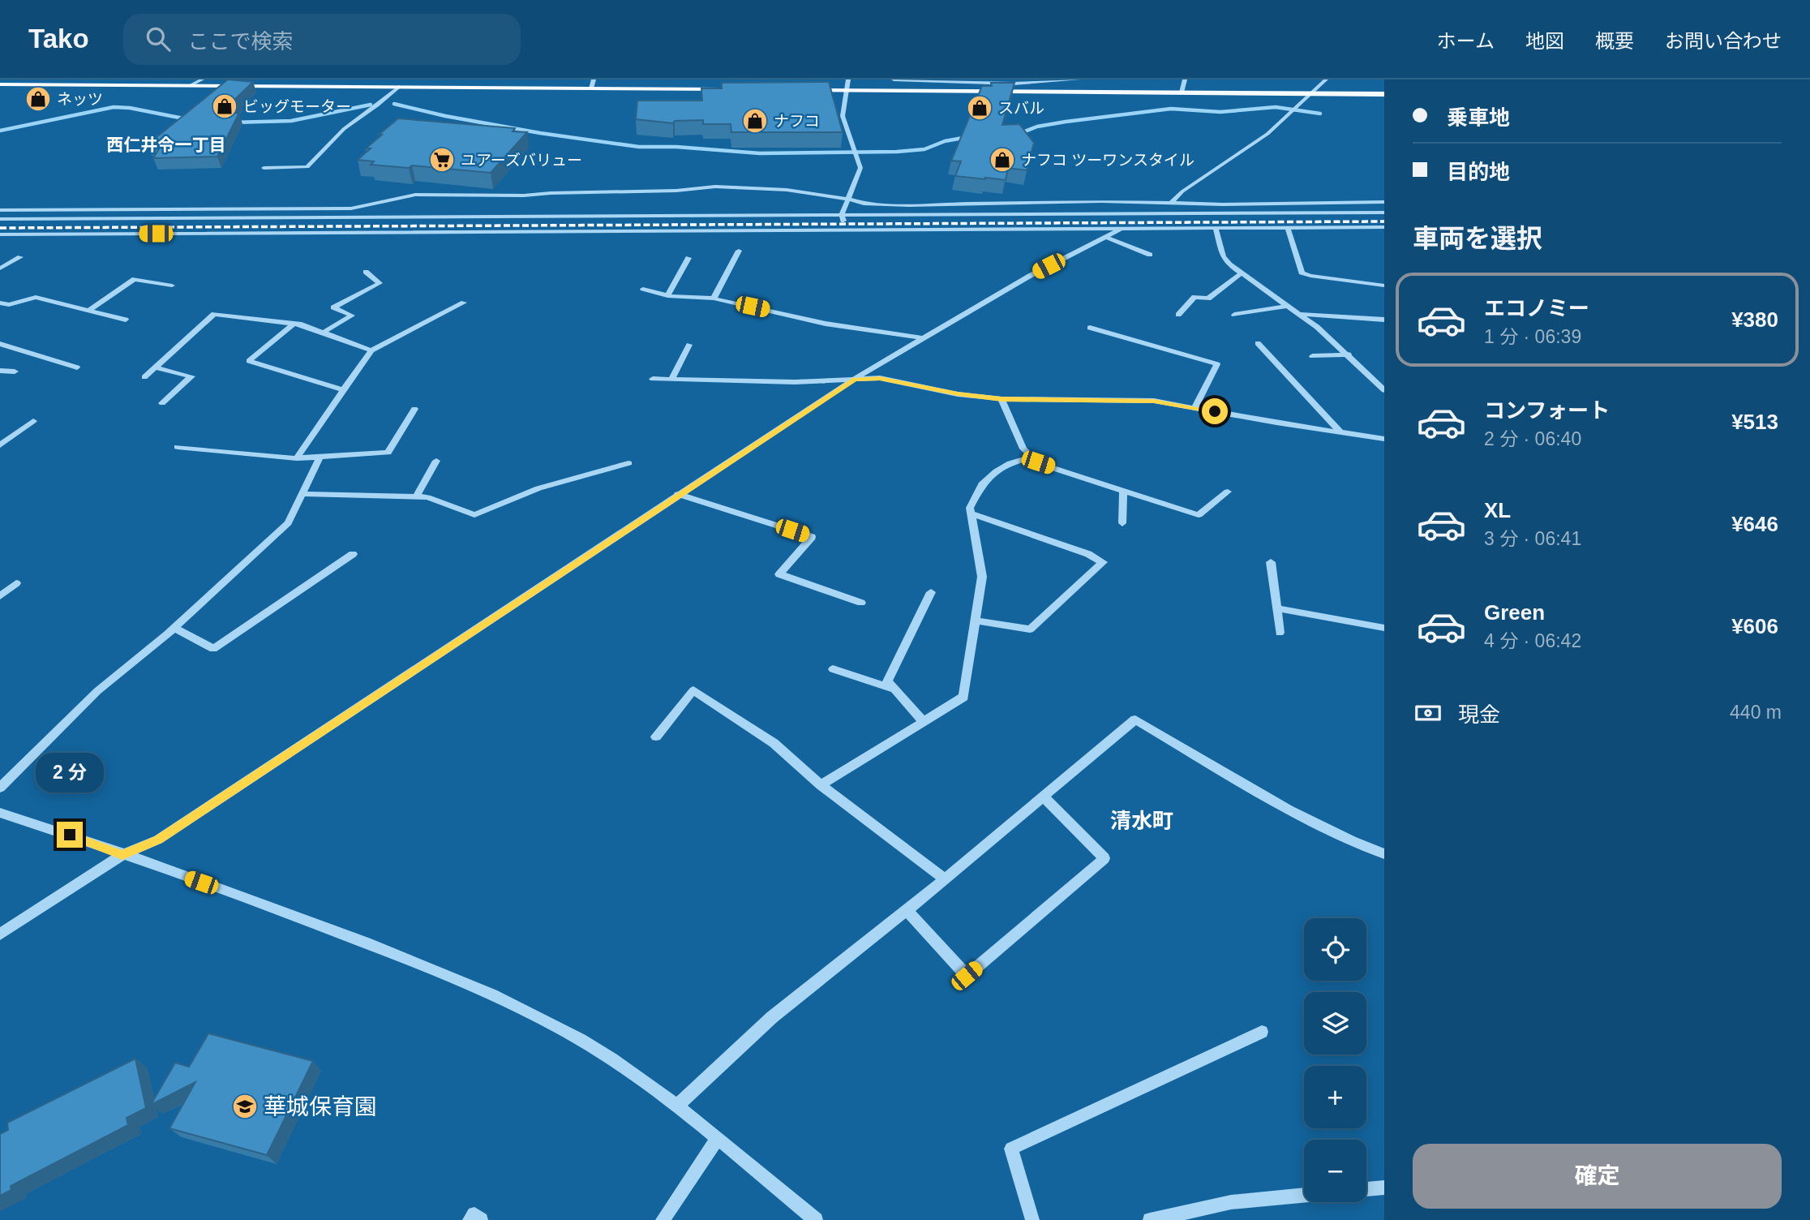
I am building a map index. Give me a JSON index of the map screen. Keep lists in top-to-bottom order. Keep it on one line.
{"districts":["西仁井令一丁目","清水町"],"places":{"shop":["ネッツ","ビッグモーター","スバル","ナフコ","ナフコ ツーワンスタイル"],"supermarket":["ユアーズバリュー"],"school or university":["華城保育園"]},"page":{"header":"Tako","search":"ここで検索","nav":["ホーム","地図","概要","お問い合わせ"],"banner":["乗車地","目的地"],"heading":"車両を選択","list":[{"name":"エコノミー","note":"1 分 · 06:39","value":"¥380"},{"name":"コンフォート","note":"2 分 · 06:40","value":"¥513"},{"name":"XL","note":"3 分 · 06:41","value":"¥646"},{"name":"Green","note":"4 分 · 06:42","value":"¥606"}],"pay":["現金","440 m"],"bubble":"2 分","map_buttons":["+","−"],"buttons":"確定"}}
